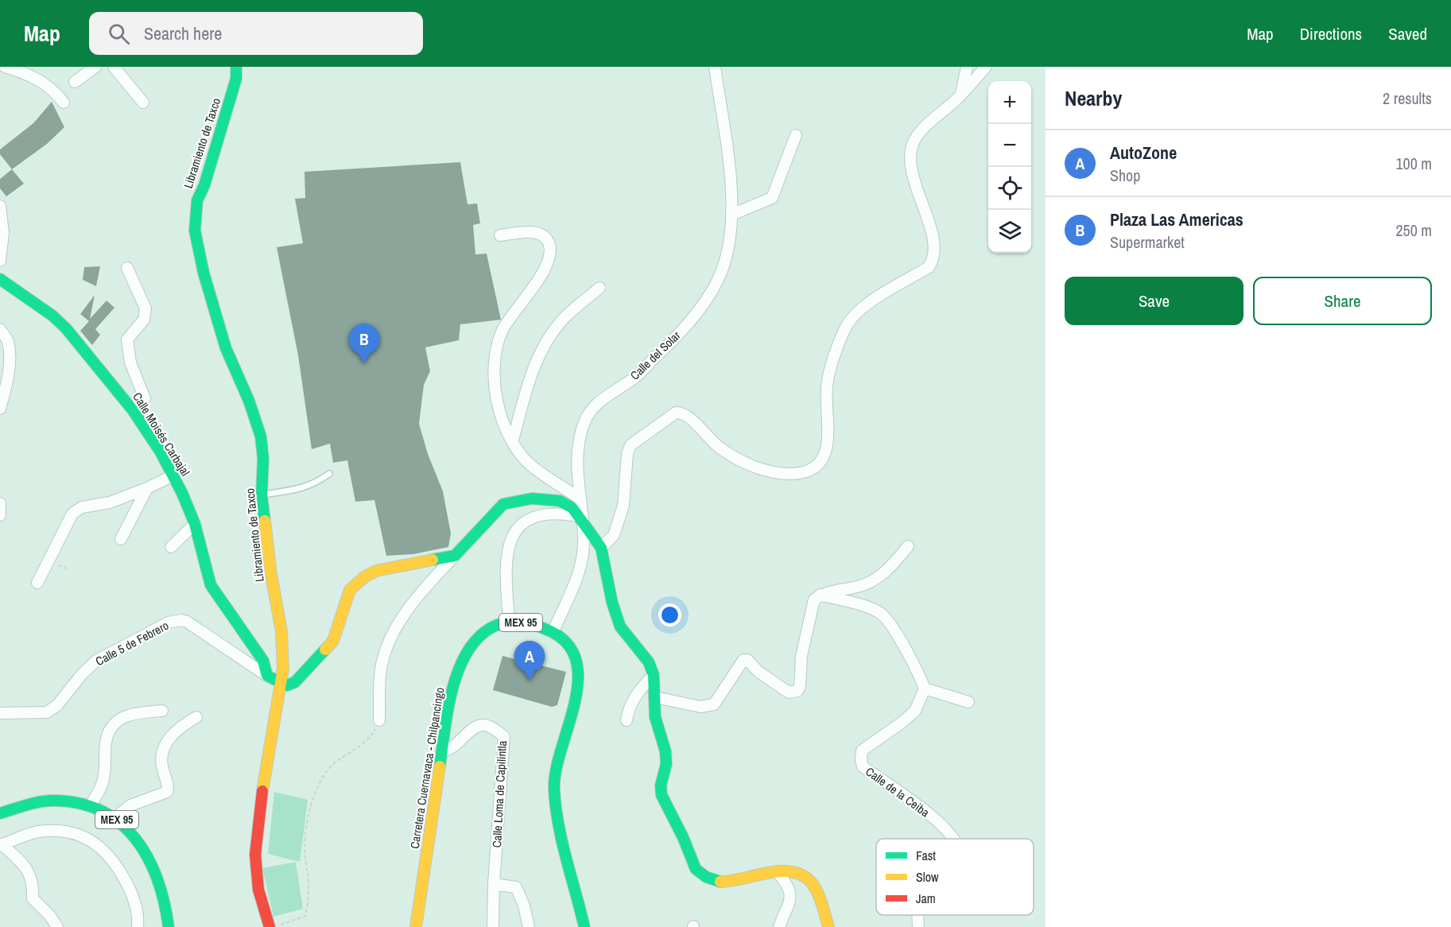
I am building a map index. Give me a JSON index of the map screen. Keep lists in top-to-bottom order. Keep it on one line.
{"streets":{"main road":["Libramiento de Taxco","Calle Moisés Carbajal","MEX 95","Carretera Cuernavaca - Chilpancingo"],"street":["Calle del Solar","Calle 5 de Febrero","Calle de la Ceiba","Calle Loma de Capilintla"]},"crossings":[["Calle del Solar","MEX 95"],["Calle Moisés Carbajal","Calle 5 de Febrero"],["MEX 95","Carretera Cuernavaca - Chilpancingo"],["Carretera Cuernavaca - Chilpancingo","Calle Loma de Capilintla"]],"legend":["Fast","Slow","Jam"],"page":{"header":"Map","search":"Search here","nav":["Map","Directions","Saved"],"heading":["Nearby","2 results"],"map_buttons":["+","−"],"list":[{"mark":"A","name":"AutoZone","note":"Shop","value":"100 m"},{"mark":"B","name":"Plaza Las Americas","note":"Supermarket","value":"250 m"}],"buttons":["Save","Share"],"pins":["B","A"]}}
